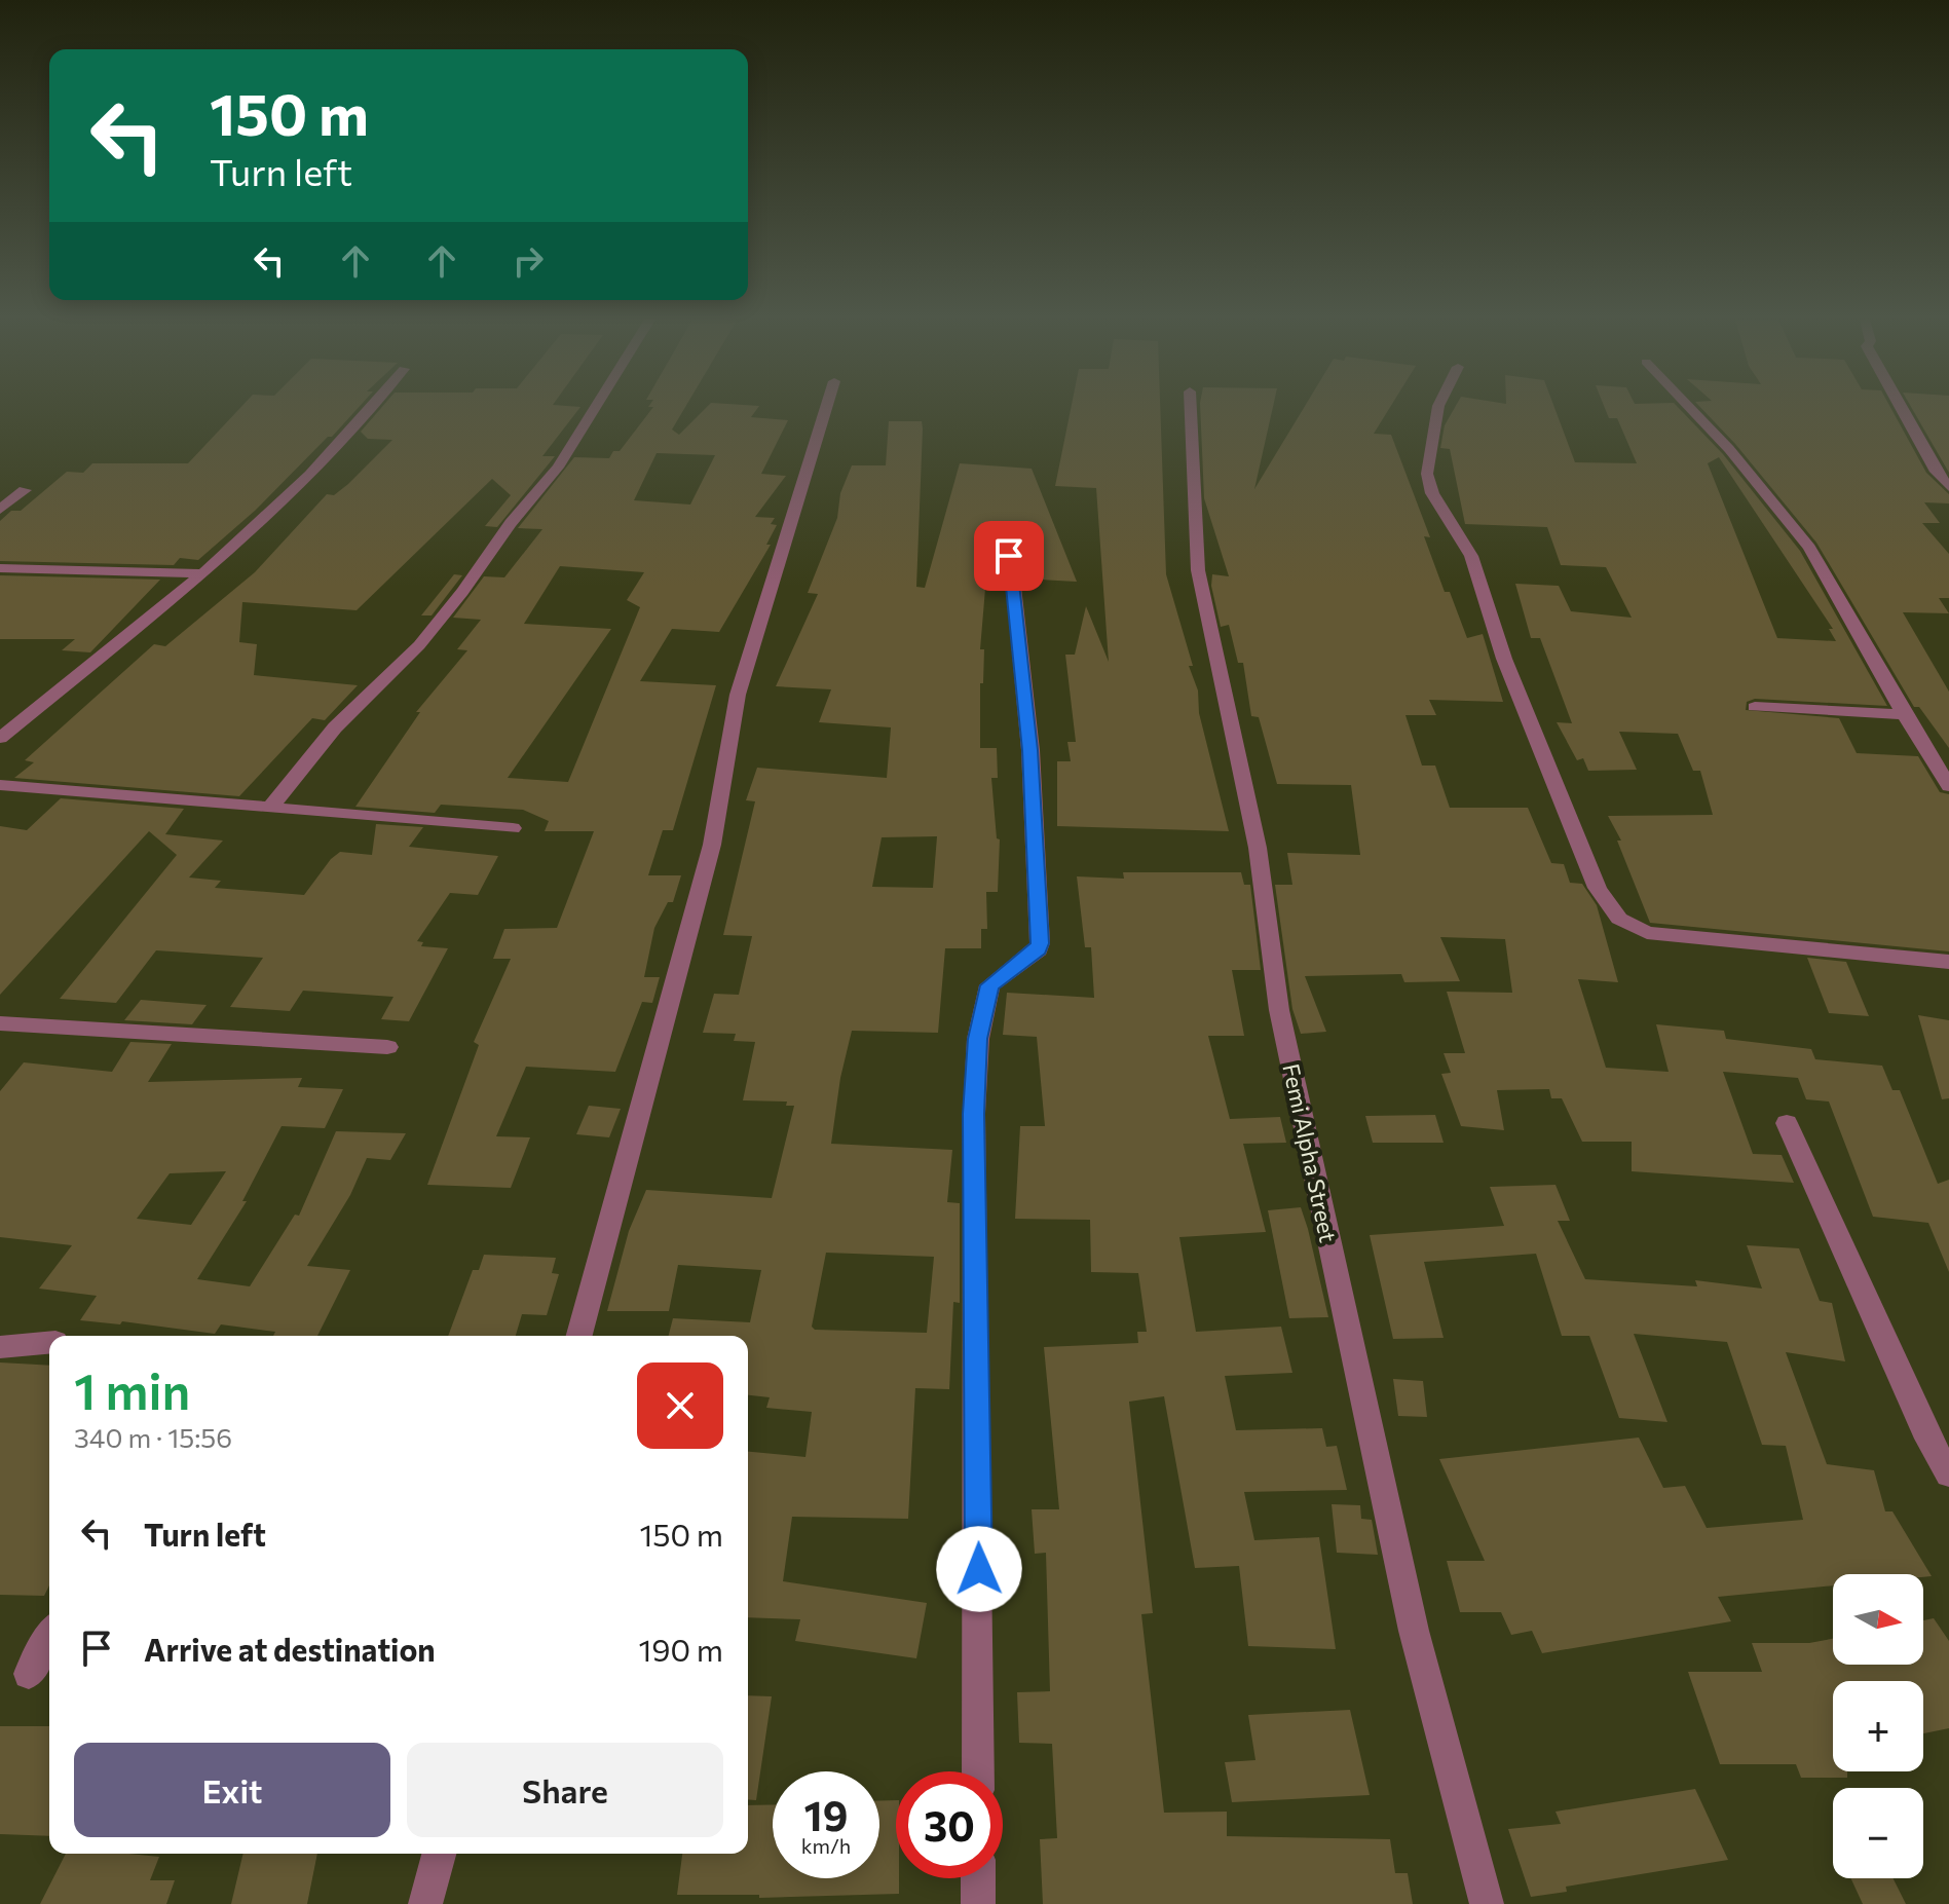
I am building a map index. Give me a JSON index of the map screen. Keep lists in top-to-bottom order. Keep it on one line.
{"streets":{"street":["Femi Alpha Street"]},"north":"right","page":{"turn":["150 m","Turn left"],"heading":["1 min","340 m · 15:56"],"list":[{"name":"Turn left","value":"150 m"},{"name":"Arrive at destination","value":"190 m"}],"map_buttons":["+","−"],"buttons":["Exit","Share"],"speed":"19 km/h","limit":"30"}}
